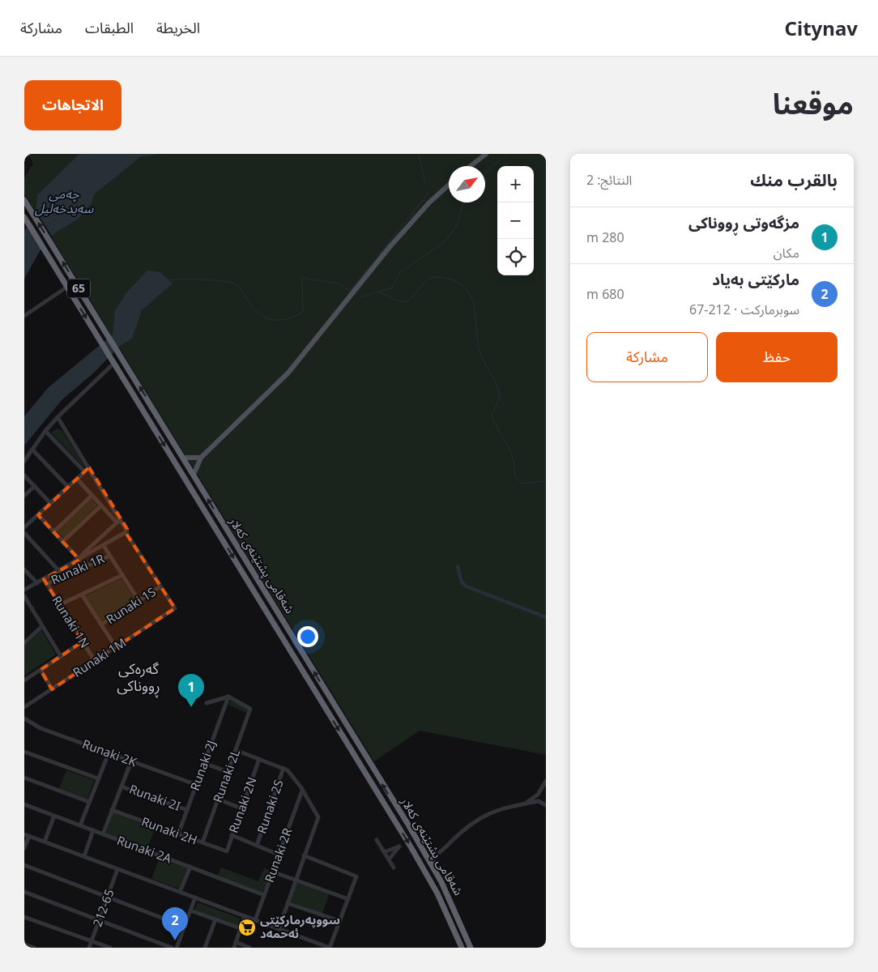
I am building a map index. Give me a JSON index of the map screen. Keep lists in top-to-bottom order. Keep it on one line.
{"streets":{"highway":["65","شەقامی پشتێنەی کەلار"],"street":["Runaki 1R","Runaki 1S","Runaki 1N","Runaki 1M","Runaki 2K","Runaki 2J","Runaki 2L","Runaki 2I","Runaki 2N","Runaki 2S","Runaki 2H","Runaki 2A","Runaki 2R","212-65"]},"crossings":[["Runaki 1R","Runaki 1N"],["Runaki 1S","Runaki 1M"],["Runaki 1N","Runaki 1M"],["Runaki 2K","Runaki 2J"],["Runaki 2J","Runaki 2L"],["Runaki 2J","Runaki 2I"],["Runaki 2J","Runaki 2H"],["Runaki 2L","Runaki 2H"],["Runaki 2N","Runaki 2H"],["Runaki 2A","Runaki 2R"]],"districts":["گەرەکی ڕووناکی"],"water":["چەمی سەیدخەلیل"],"places":{"supermarket":["سووپەرمارکێتی ئەحمەد"]},"north":"top right","page":{"header":"Citynav","nav":["الخريطة","الطبقات","مشاركة"],"title":"موقعنا","buttons":["الاتجاهات",["حفظ","مشاركة"]],"heading":["بالقرب منك","النتائج: 2"],"map_buttons":["+","−"],"list":[{"mark":"1","name":"مزگەوتی ڕووناکی","note":"مكان","value":"280 m"},{"mark":"2","name":"مارکێتی بەیاد","note":"سوبرماركت · 212-67","value":"680 m"}],"pins":["1","2"]}}
